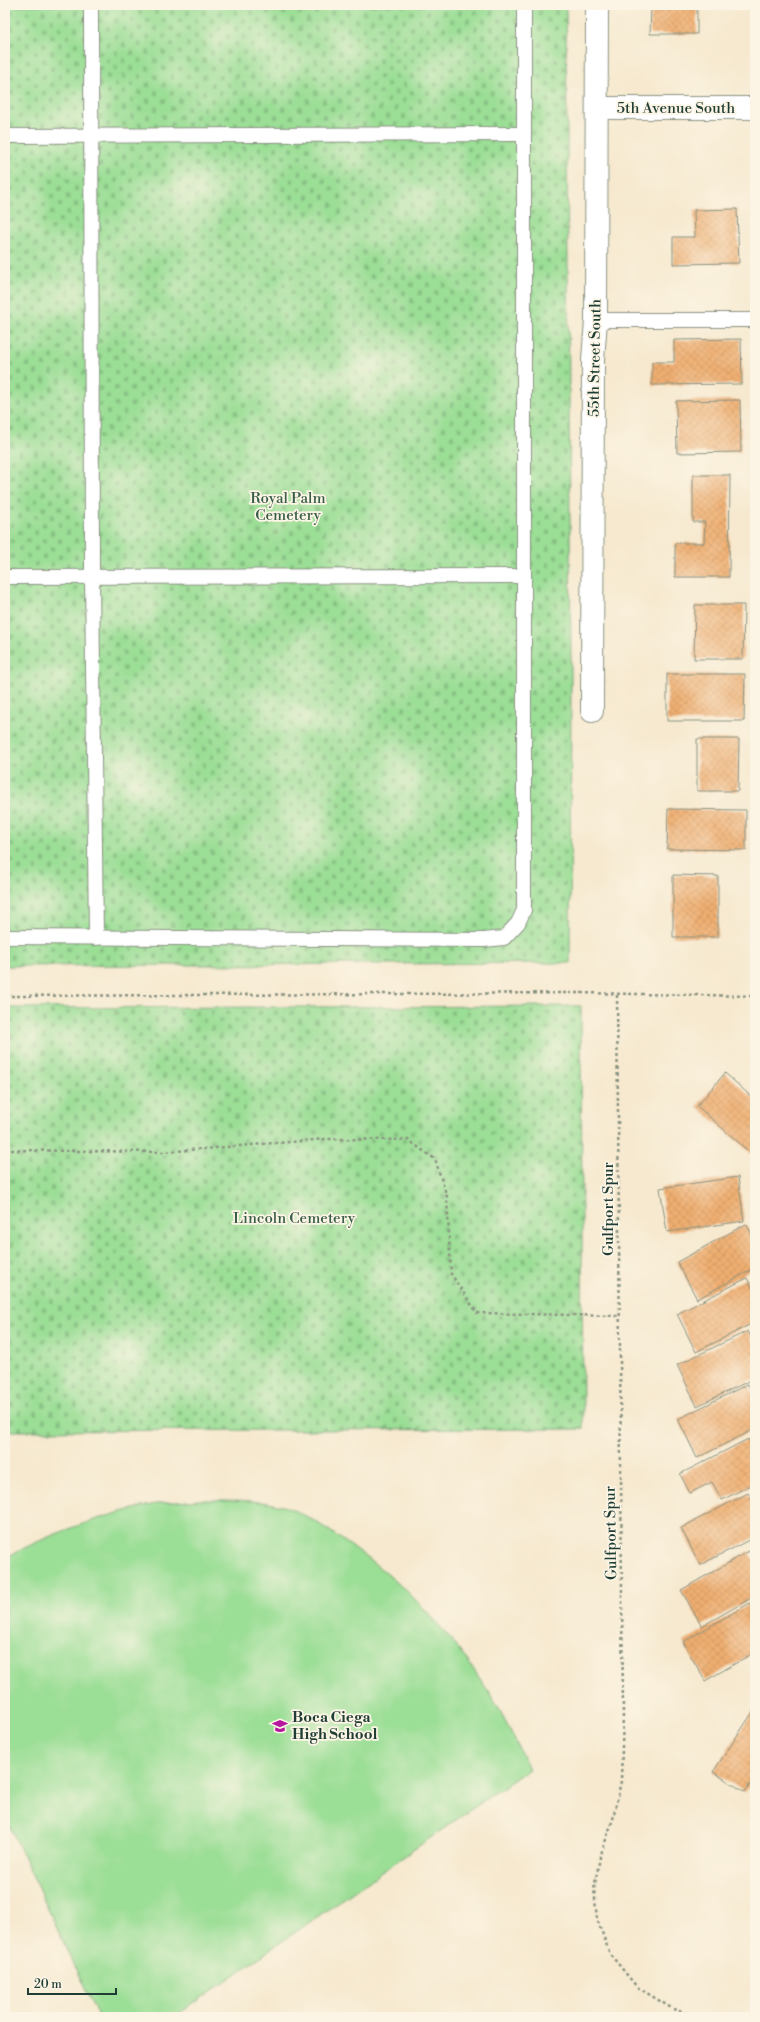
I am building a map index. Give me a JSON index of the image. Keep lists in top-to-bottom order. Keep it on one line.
{"streets":{"street":["5th Avenue South","55th Street South"],"path":["Gulfport Spur"]},"crossings":[["5th Avenue South","55th Street South"]],"parks":["Royal Palm Cemetery","Lincoln Cemetery"],"places":{"school or university":["Boca Ciega High School"]},"scale_bar":"20 m"}
